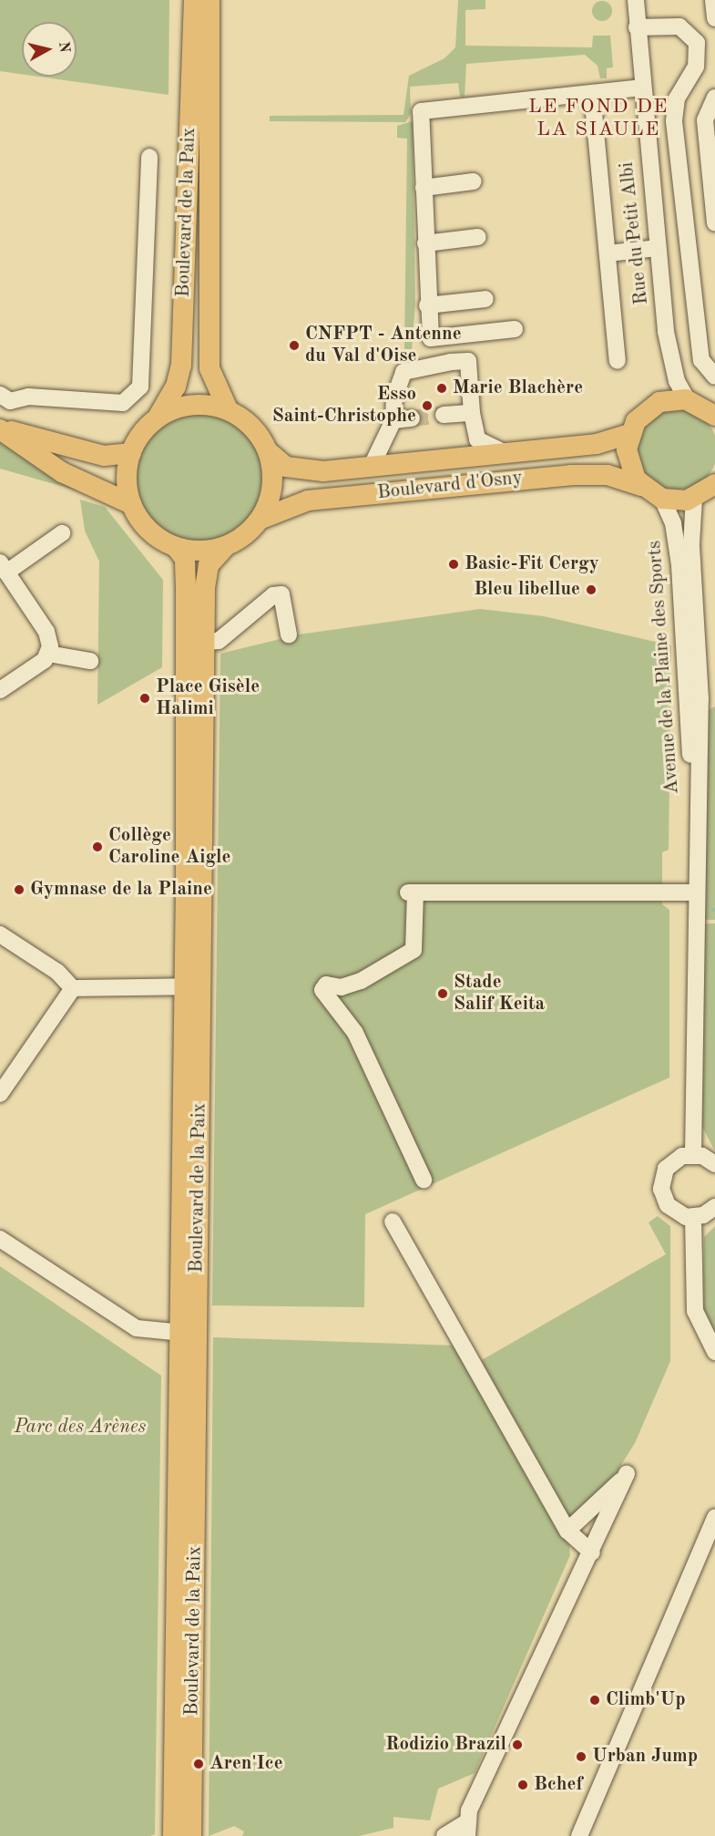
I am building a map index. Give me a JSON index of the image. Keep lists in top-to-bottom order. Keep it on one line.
{"streets":{"main road":["Boulevard de la Paix","Boulevard d'Osny"],"street":["Rue du Petit Albi","Avenue de la Plaine des Sports"]},"crossings":[["Boulevard de la Paix","Boulevard d'Osny"],["Boulevard d'Osny","Avenue de la Plaine des Sports"]],"districts":["LE FOND DE LA SIAULE"],"parks":["Parc des Arènes"],"places":["CNFPT - Antenne du Val d'Oise","Marie Blachère","Esso Saint-Christophe","Basic-Fit Cergy","Bleu libellue","Place Gisèle Halimi","Collège Caroline Aigle","Gymnase de la Plaine","Stade Salif Keita","Climb'Up","Rodizio Brazil","Urban Jump","Aren'Ice","Bchef"],"north":"right"}
